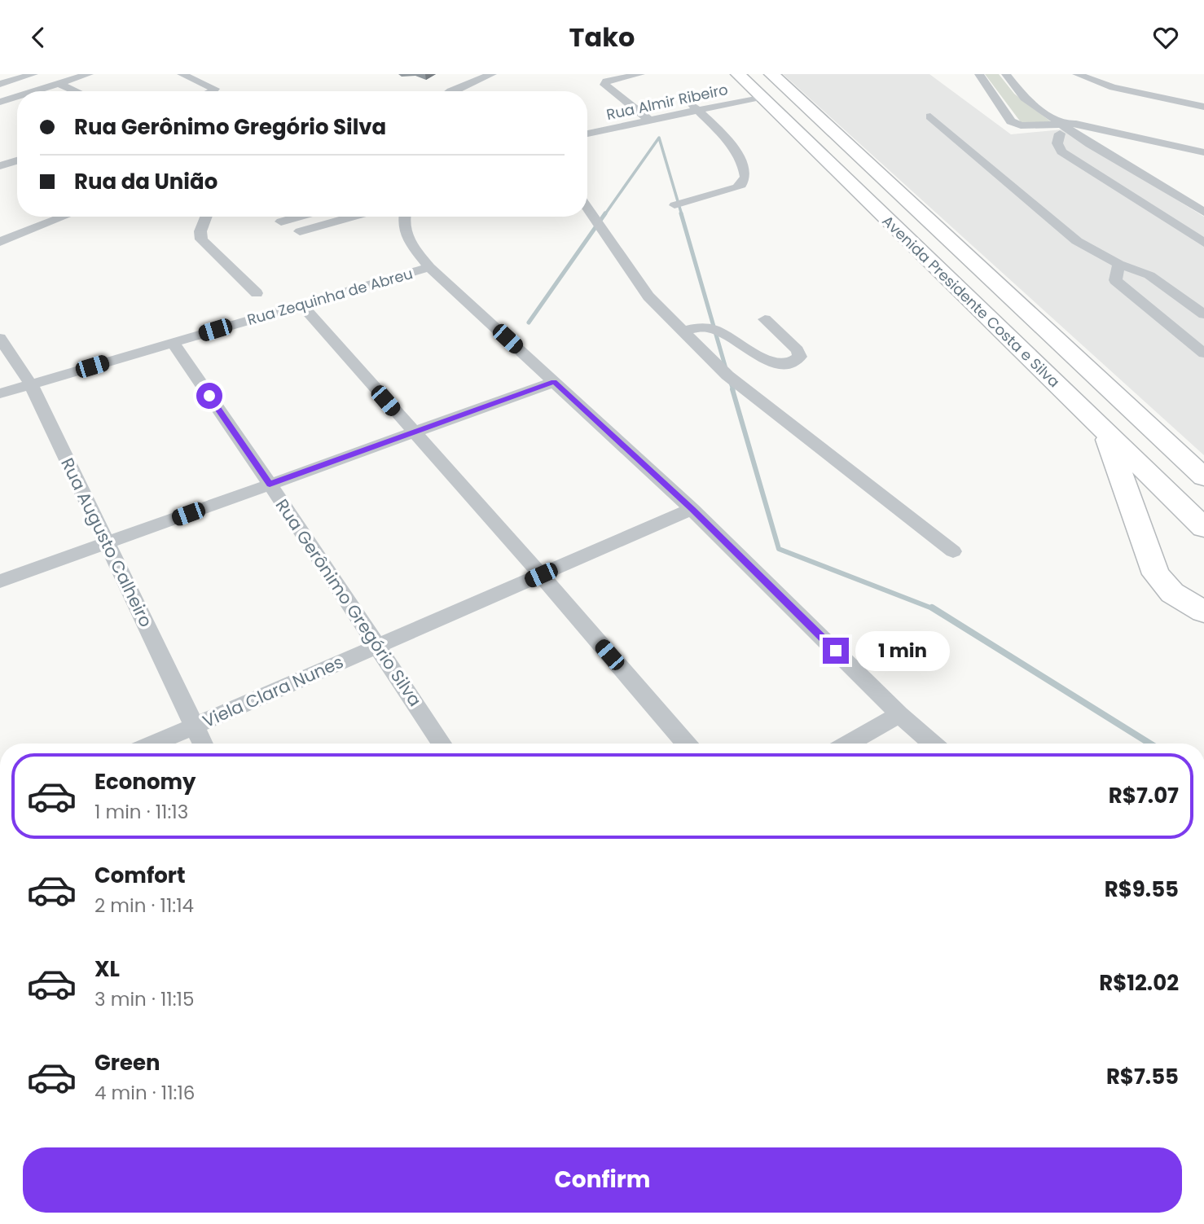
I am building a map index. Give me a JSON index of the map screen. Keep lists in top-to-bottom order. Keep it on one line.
{"streets":{"highway":["Avenida Presidente Costa e Silva"],"street":["Rua Almir Ribeiro","Rua Zequinha de Abreu","Rua Augusto Calheiro","Rua Gerônimo Gregório Silva","Viela Clara Nunes"]},"crossings":[["Rua Almir Ribeiro","Avenida Presidente Costa e Silva"],["Rua Zequinha de Abreu","Rua Augusto Calheiro"],["Rua Zequinha de Abreu","Rua Gerônimo Gregório Silva"],["Rua Augusto Calheiro","Viela Clara Nunes"],["Rua Gerônimo Gregório Silva","Viela Clara Nunes"]],"page":{"header":"Tako","banner":["Rua Gerônimo Gregório Silva","Rua da União"],"bubble":"1 min","list":[{"name":"Economy","note":"1 min · 11:13","value":"R$7.07"},{"name":"Comfort","note":"2 min · 11:14","value":"R$9.55"},{"name":"XL","note":"3 min · 11:15","value":"R$12.02"},{"name":"Green","note":"4 min · 11:16","value":"R$7.55"}],"buttons":"Confirm"}}
